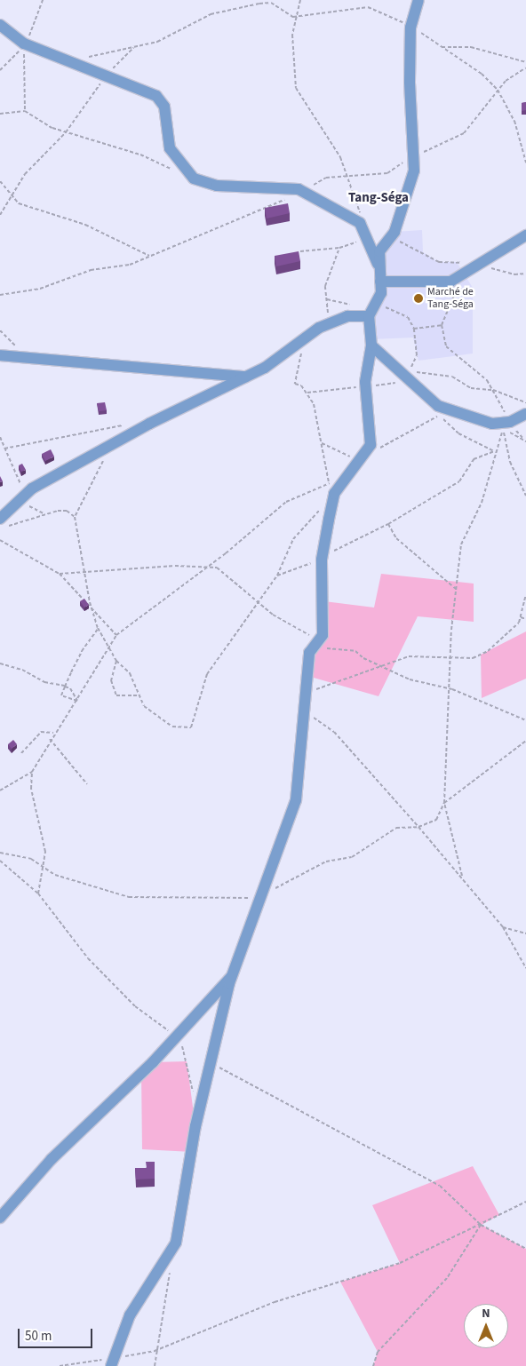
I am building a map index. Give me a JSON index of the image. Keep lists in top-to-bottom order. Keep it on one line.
{"districts":["Tang-Séga"],"places":["Marché de Tang-Séga"],"scale_bar":"50 m","north":"top"}
